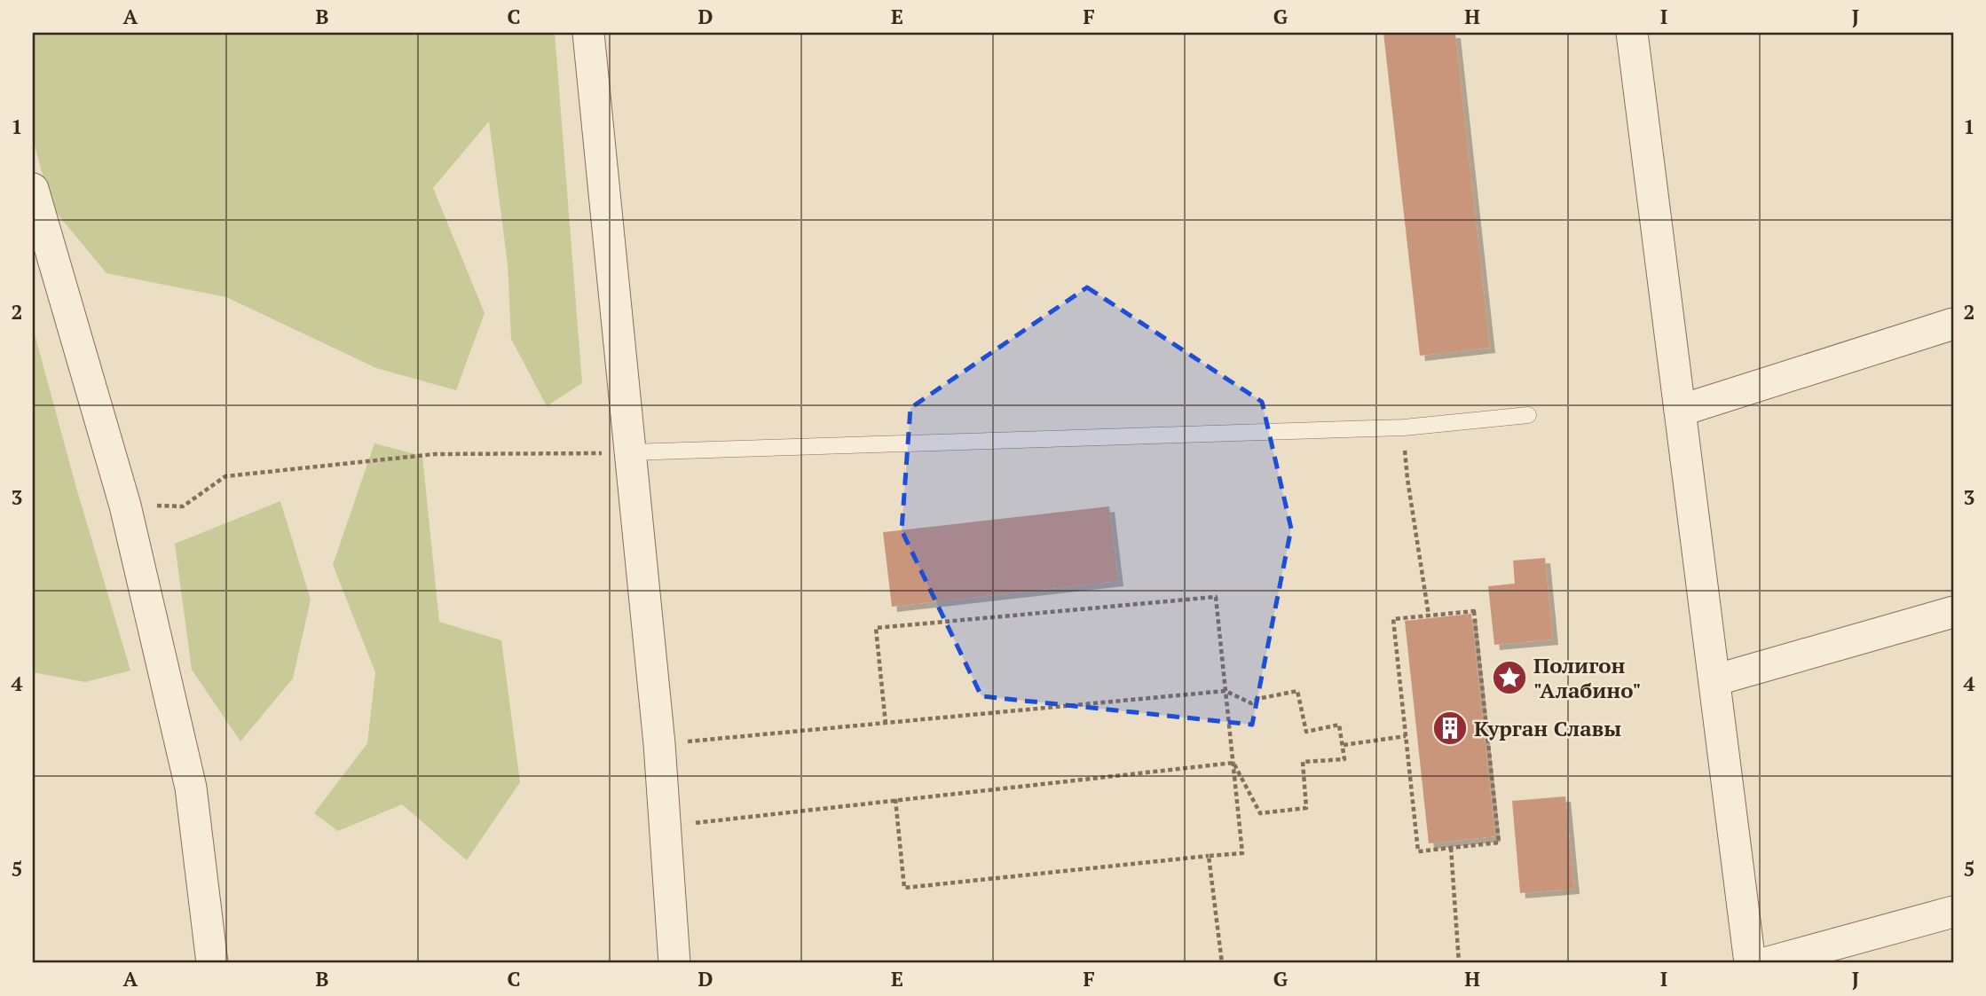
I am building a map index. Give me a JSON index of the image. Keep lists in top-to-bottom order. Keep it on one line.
{"places":{"place":["Полигон \"Алабино\""],"building":["Курган Славы"]},"grid":{"columns":["A","B","C","D","E","F","G","H","I","J"],"rows":["1","2","3","4","5"]}}
